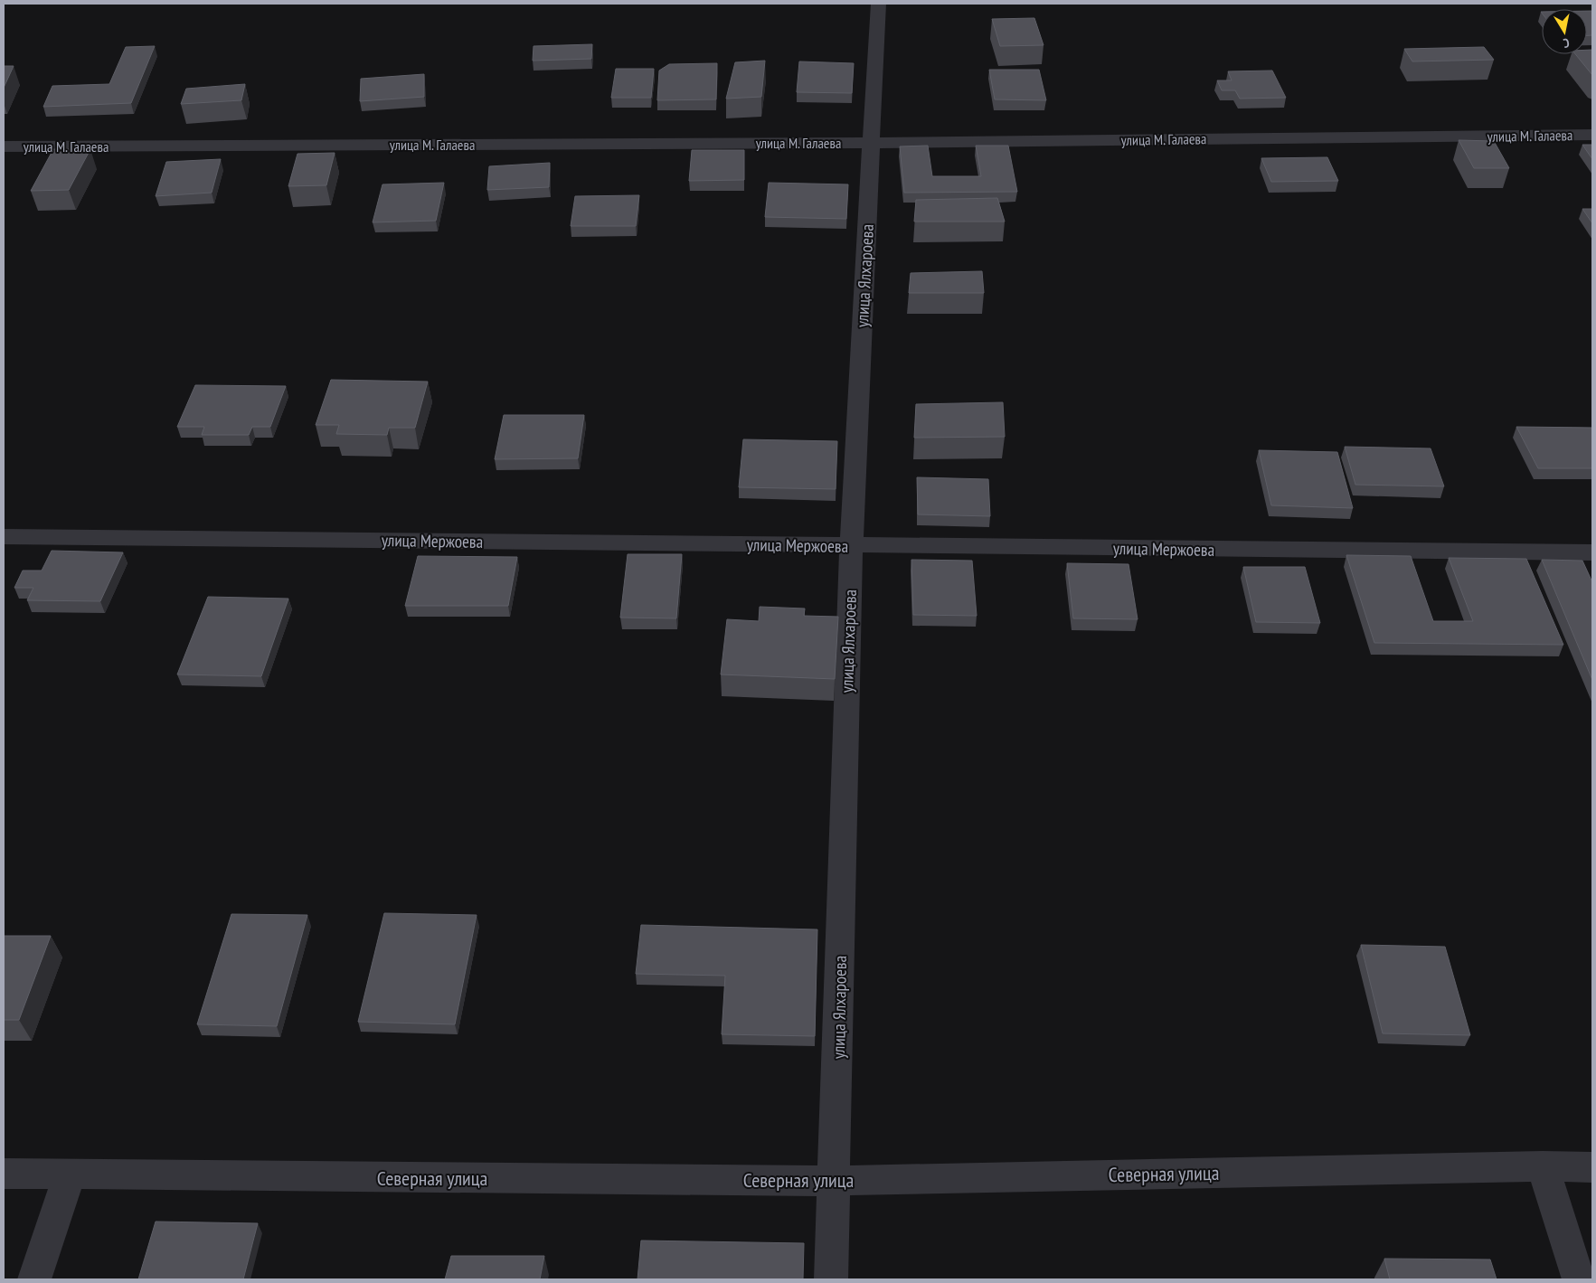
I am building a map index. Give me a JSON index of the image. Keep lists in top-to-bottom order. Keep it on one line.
{"streets":{"street":["улица М. Галаева","улица Ялхароева","улица Мержоева","Северная улица"]},"crossings":[["улица М. Галаева","улица Ялхароева"],["улица Ялхароева","улица Мержоева"],["улица Ялхароева","Северная улица"]],"north":"bottom"}
